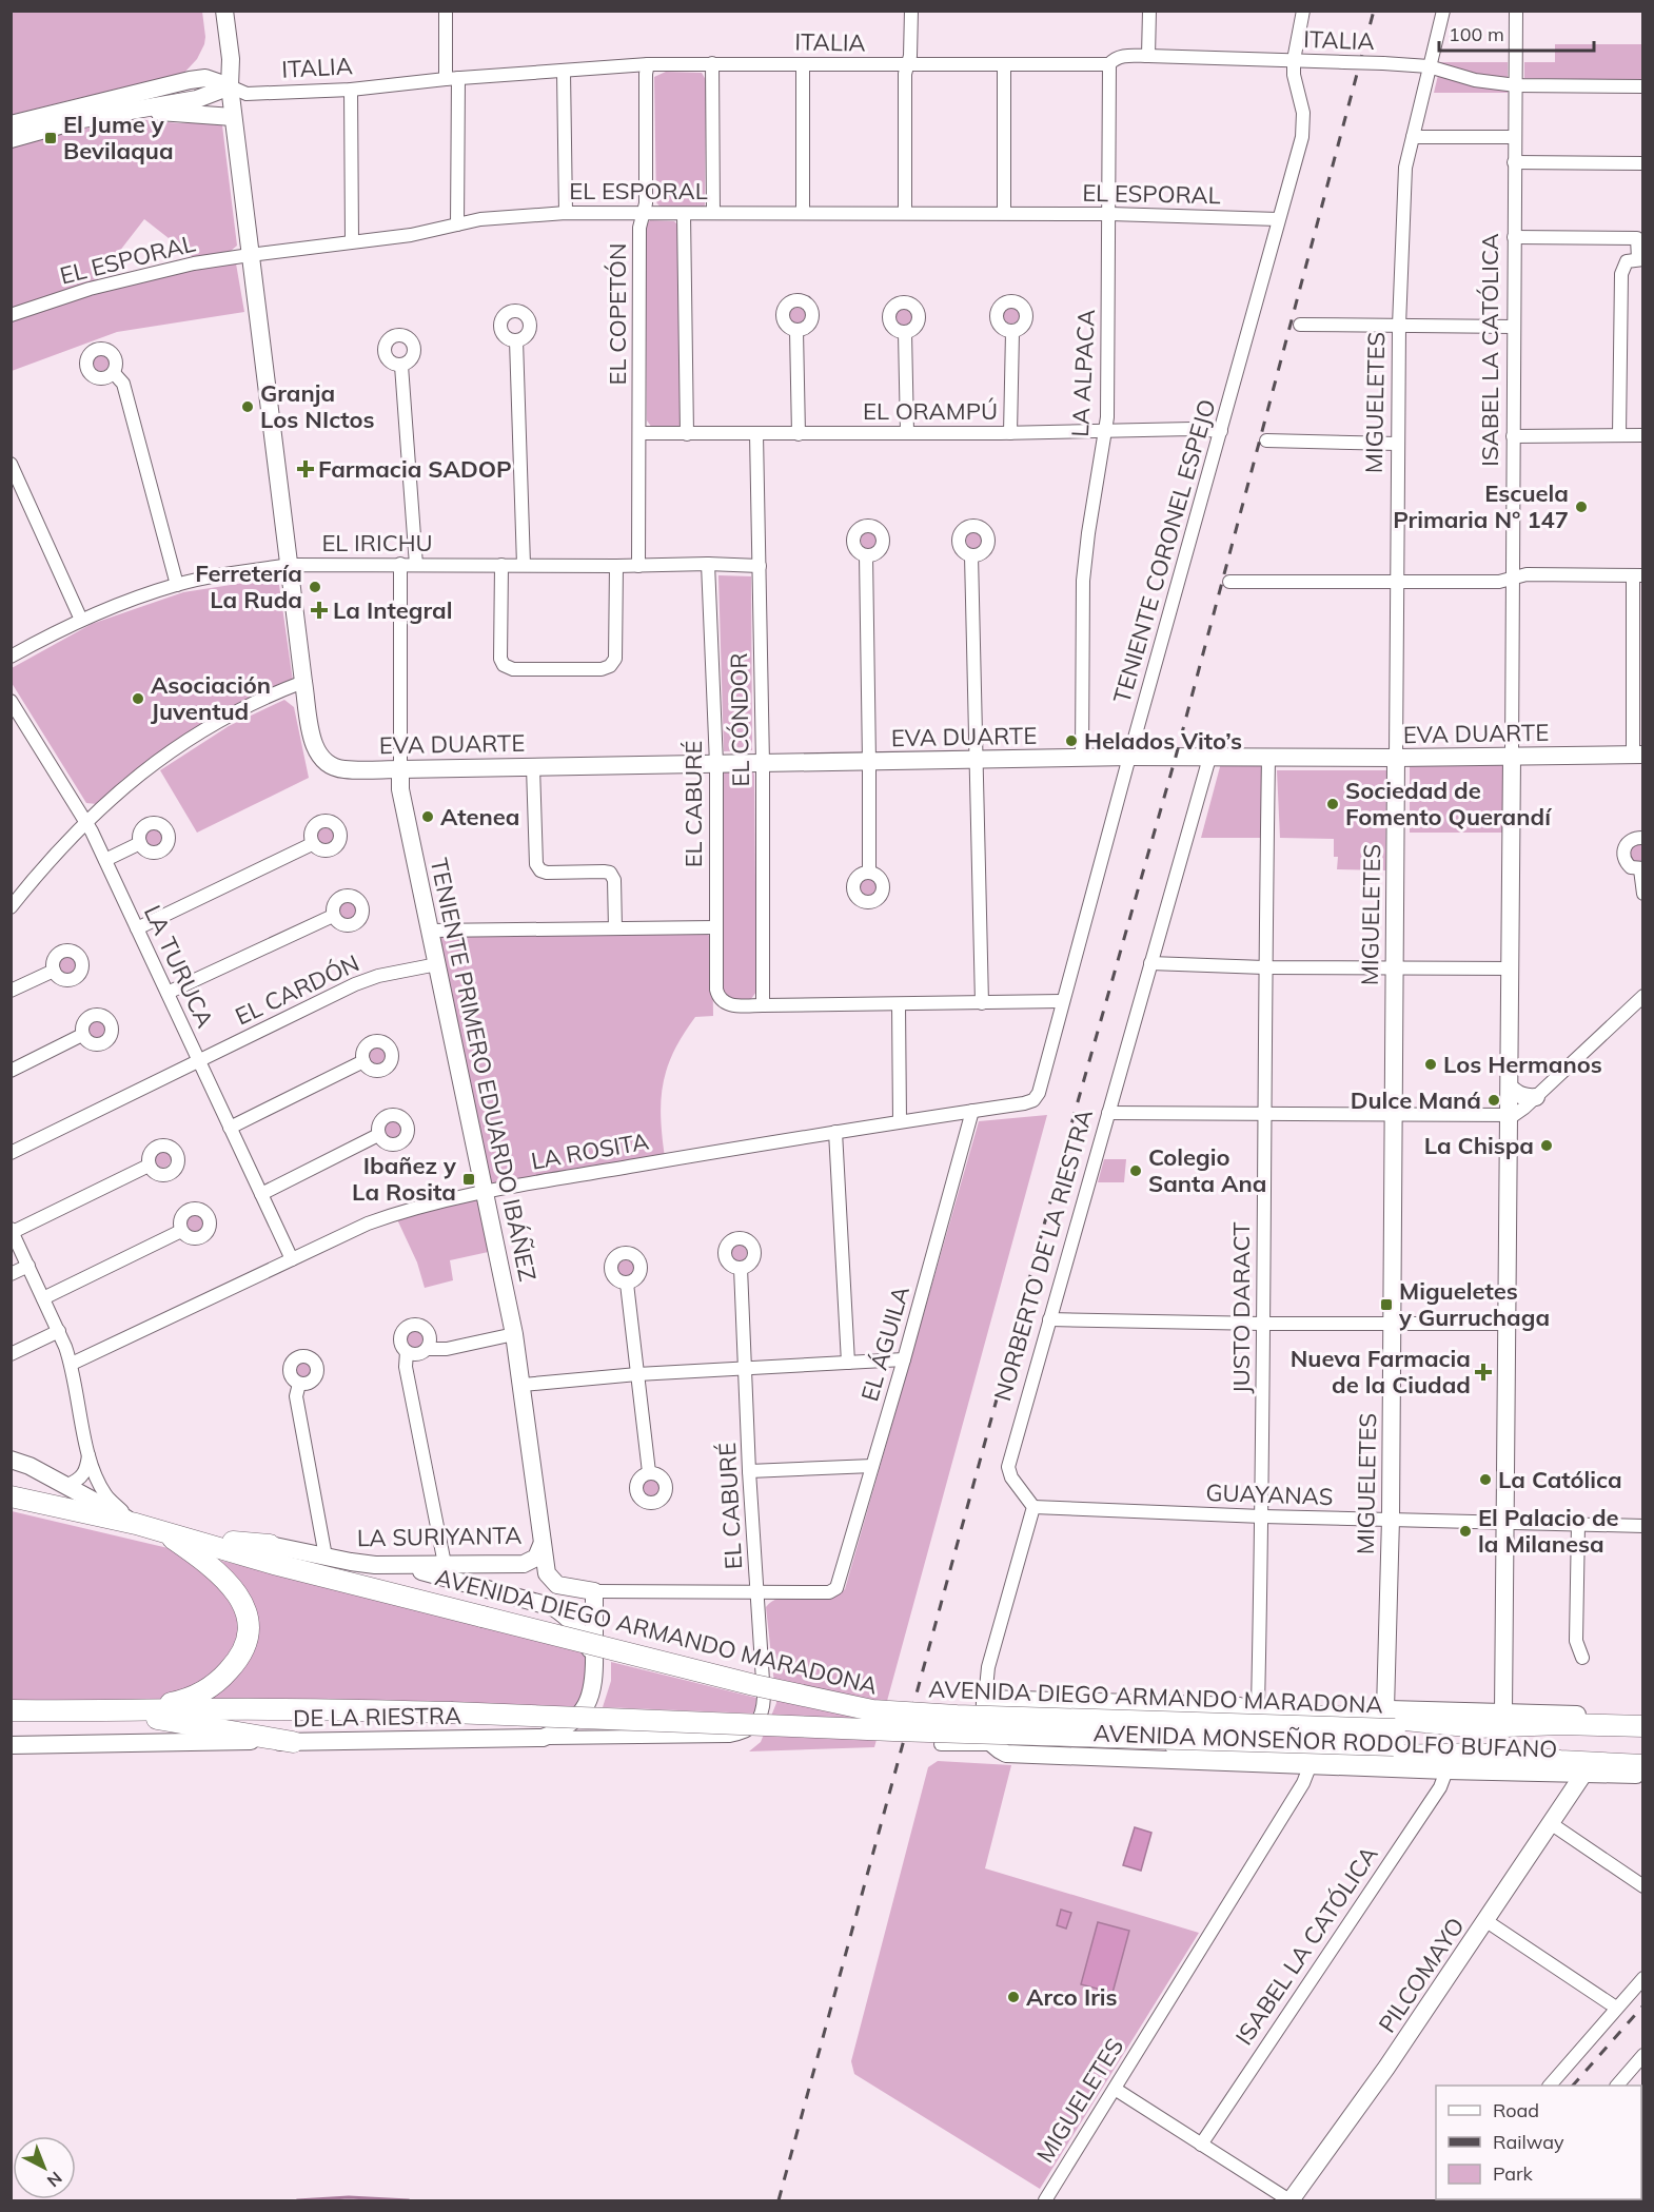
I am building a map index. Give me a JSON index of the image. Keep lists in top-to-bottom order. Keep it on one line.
{"streets":{"main road":["AVENIDA DIEGO ARMANDO MARADONA"],"street":["ITALIA","EL ESPORAL","EL COPETÓN","ISABEL LA CATÓLICA","LA ALPACA","MIGUELETES","EL ORAMPÚ","EL IRICHU","TENIENTE CORONEL ESPEJO","EL CÓNDOR","EVA DUARTE","EL CABURÉ","LA TURUCA","EL CARDÓN","TENIENTE PRIMERO EDUARDO IBÁÑEZ","LA ROSITA","NORBERTO DE LA RIESTRA","JUSTO DARACT","EL ÁGUILA","GUAYANAS","LA SURIYANTA","DE LA RIESTRA","AVENIDA MONSEÑOR RODOLFO BUFANO","PILCOMAYO"]},"crossings":[["ITALIA","EL COPETÓN"],["ITALIA","ISABEL LA CATÓLICA"],["ITALIA","LA ALPACA"],["ITALIA","MIGUELETES"],["ITALIA","TENIENTE CORONEL ESPEJO"],["EL ESPORAL","EL COPETÓN"],["EL ESPORAL","LA ALPACA"],["EL ESPORAL","TENIENTE CORONEL ESPEJO"],["EL COPETÓN","EL ORAMPÚ"],["EL COPETÓN","EL IRICHU"],["ISABEL LA CATÓLICA","EVA DUARTE"],["ISABEL LA CATÓLICA","GUAYANAS"],["ISABEL LA CATÓLICA","AVENIDA MONSEÑOR RODOLFO BUFANO"],["LA ALPACA","EL ORAMPÚ"],["LA ALPACA","EVA DUARTE"],["MIGUELETES","EVA DUARTE"],["MIGUELETES","GUAYANAS"],["MIGUELETES","AVENIDA MONSEÑOR RODOLFO BUFANO"],["EL ORAMPÚ","TENIENTE CORONEL ESPEJO"],["EL ORAMPÚ","EL CÓNDOR"],["EL IRICHU","EL CÓNDOR"],["EL IRICHU","EL CABURÉ"],["EL IRICHU","TENIENTE PRIMERO EDUARDO IBÁÑEZ"],["TENIENTE CORONEL ESPEJO","EVA DUARTE"],["TENIENTE CORONEL ESPEJO","LA ROSITA"],["EL CÓNDOR","EVA DUARTE"],["EL CÓNDOR","EL CABURÉ"],["EVA DUARTE","EL CABURÉ"],["EVA DUARTE","TENIENTE PRIMERO EDUARDO IBÁÑEZ"],["EVA DUARTE","NORBERTO DE LA RIESTRA"],["EVA DUARTE","JUSTO DARACT"],["EL CABURÉ","LA SURIYANTA"],["EL CABURÉ","DE LA RIESTRA"],["LA TURUCA","EL CARDÓN"],["LA TURUCA","LA ROSITA"],["EL CARDÓN","TENIENTE PRIMERO EDUARDO IBÁÑEZ"],["TENIENTE PRIMERO EDUARDO IBÁÑEZ","LA ROSITA"],["TENIENTE PRIMERO EDUARDO IBÁÑEZ","LA SURIYANTA"],["LA ROSITA","EL ÁGUILA"],["NORBERTO DE LA RIESTRA","GUAYANAS"],["JUSTO DARACT","GUAYANAS"],["JUSTO DARACT","AVENIDA MONSEÑOR RODOLFO BUFANO"],["EL ÁGUILA","LA SURIYANTA"],["AVENIDA MONSEÑOR RODOLFO BUFANO","PILCOMAYO"]],"places":{"transit":["El Jume y Bevilaqua","Ibañez y La Rosita","Migueletes y Gurruchaga"],"other":["Granja Los NIctos","Escuela Primaria N° 147","Ferretería La Ruda","Asociación Juventud","Helados Vito’s","Sociedad de Fomento Querandí","Atenea","Los Hermanos","Dulce Maná","La Chispa","Colegio Santa Ana","La Católica","El Palacio de la Milanesa","Arco Iris"],"health":["Farmacia SADOP","La Integral","Nueva Farmacia de la Ciudad"]},"legend":["Road","Railway","Park"],"scale_bar":"100 m","north":"bottom right"}
